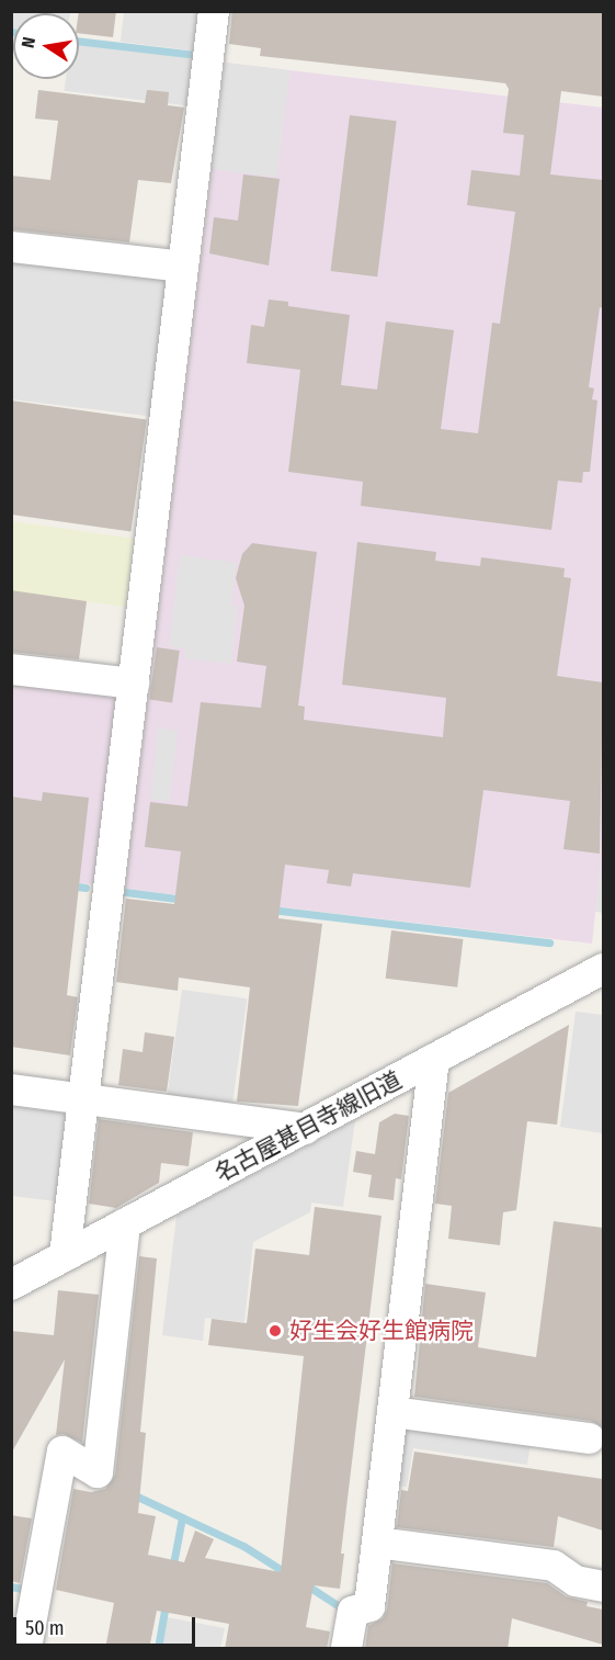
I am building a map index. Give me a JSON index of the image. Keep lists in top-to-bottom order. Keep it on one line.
{"streets":{"street":["名古屋甚目寺線旧道"]},"places":["好生会好生館病院"],"scale_bar":"50 m","north":"left"}
